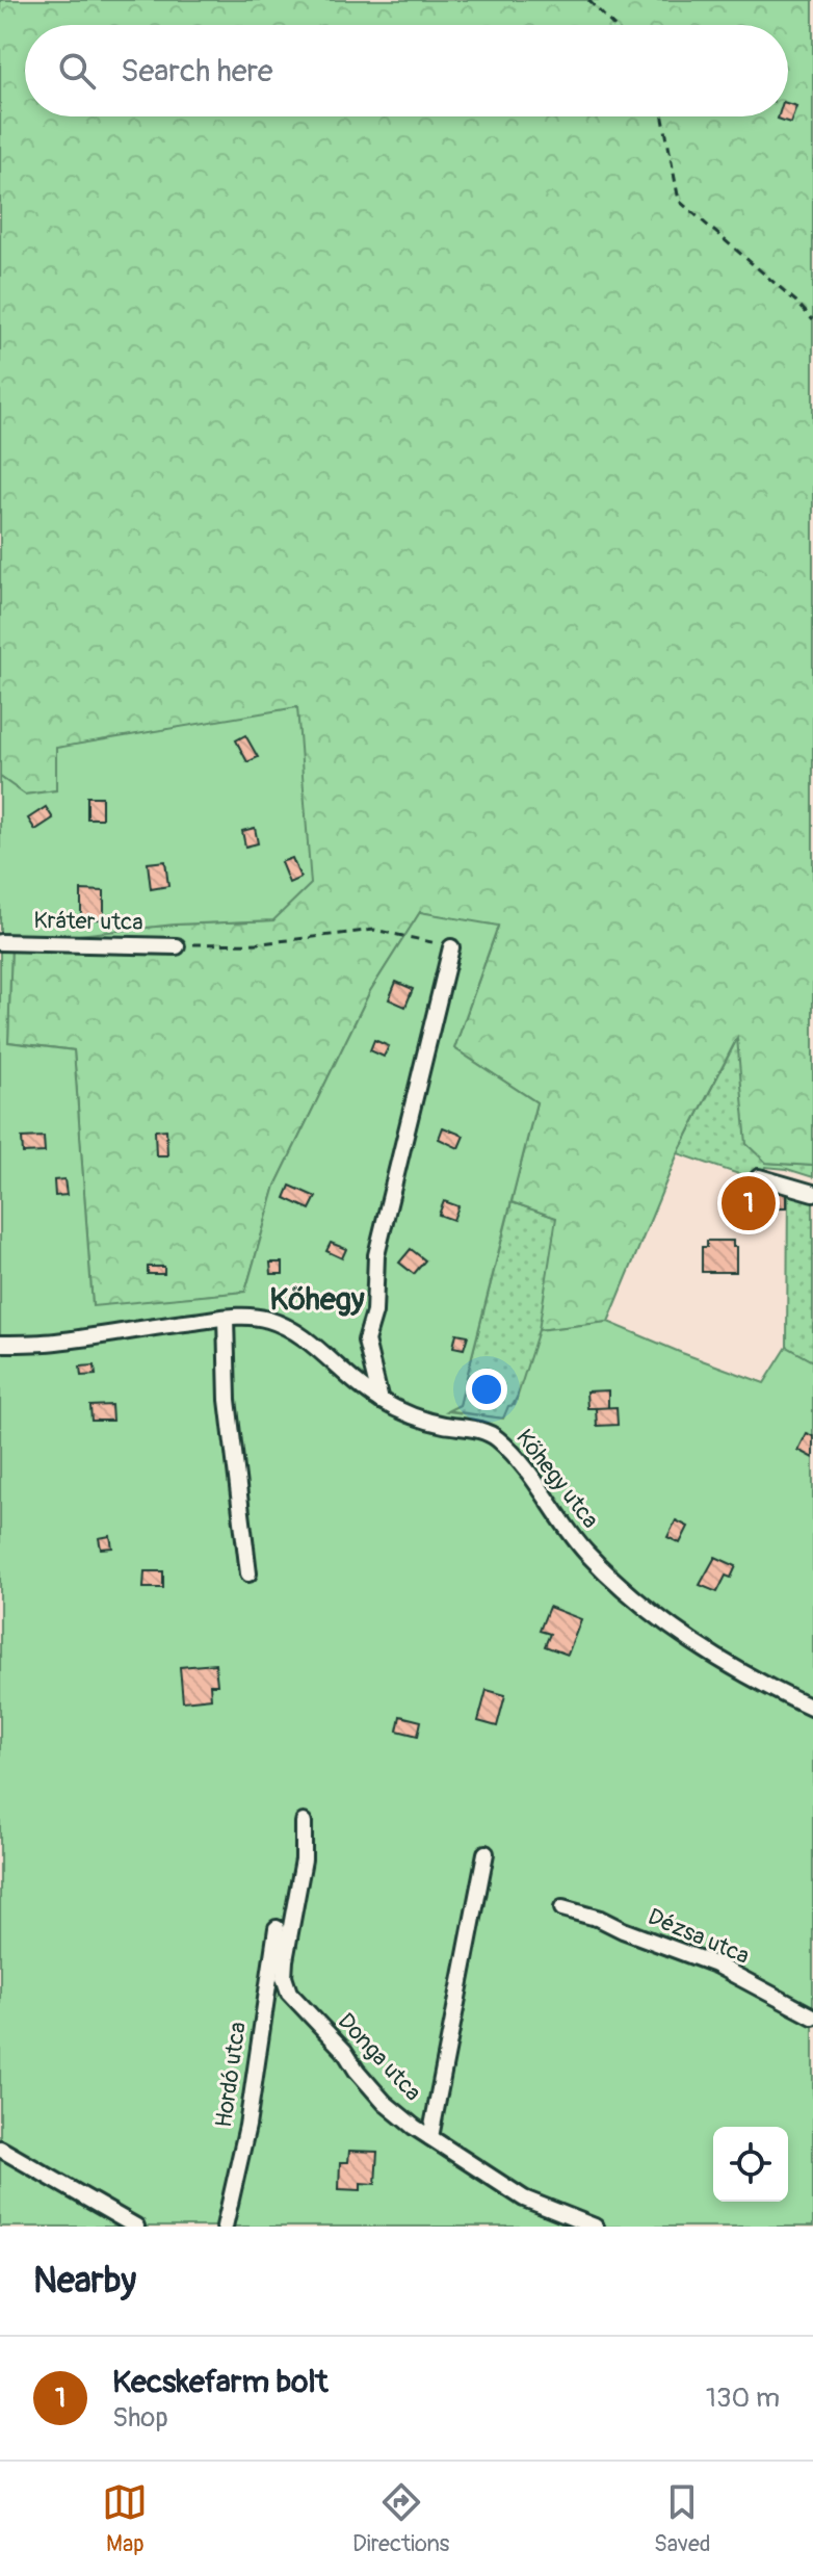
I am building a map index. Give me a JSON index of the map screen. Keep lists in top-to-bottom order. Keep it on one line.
{"streets":{"street":["Kráter utca","Kőhegy utca","Dézsa utca","Donga utca","Hordó utca"]},"crossings":[["Donga utca","Hordó utca"]],"districts":["Kőhegy"],"page":{"search":"Search here","pins":"1","heading":"Nearby","list":[{"mark":"1","name":"Kecskefarm bolt","note":"Shop","value":"130 m"}],"nav":["Map","Directions","Saved"]}}
